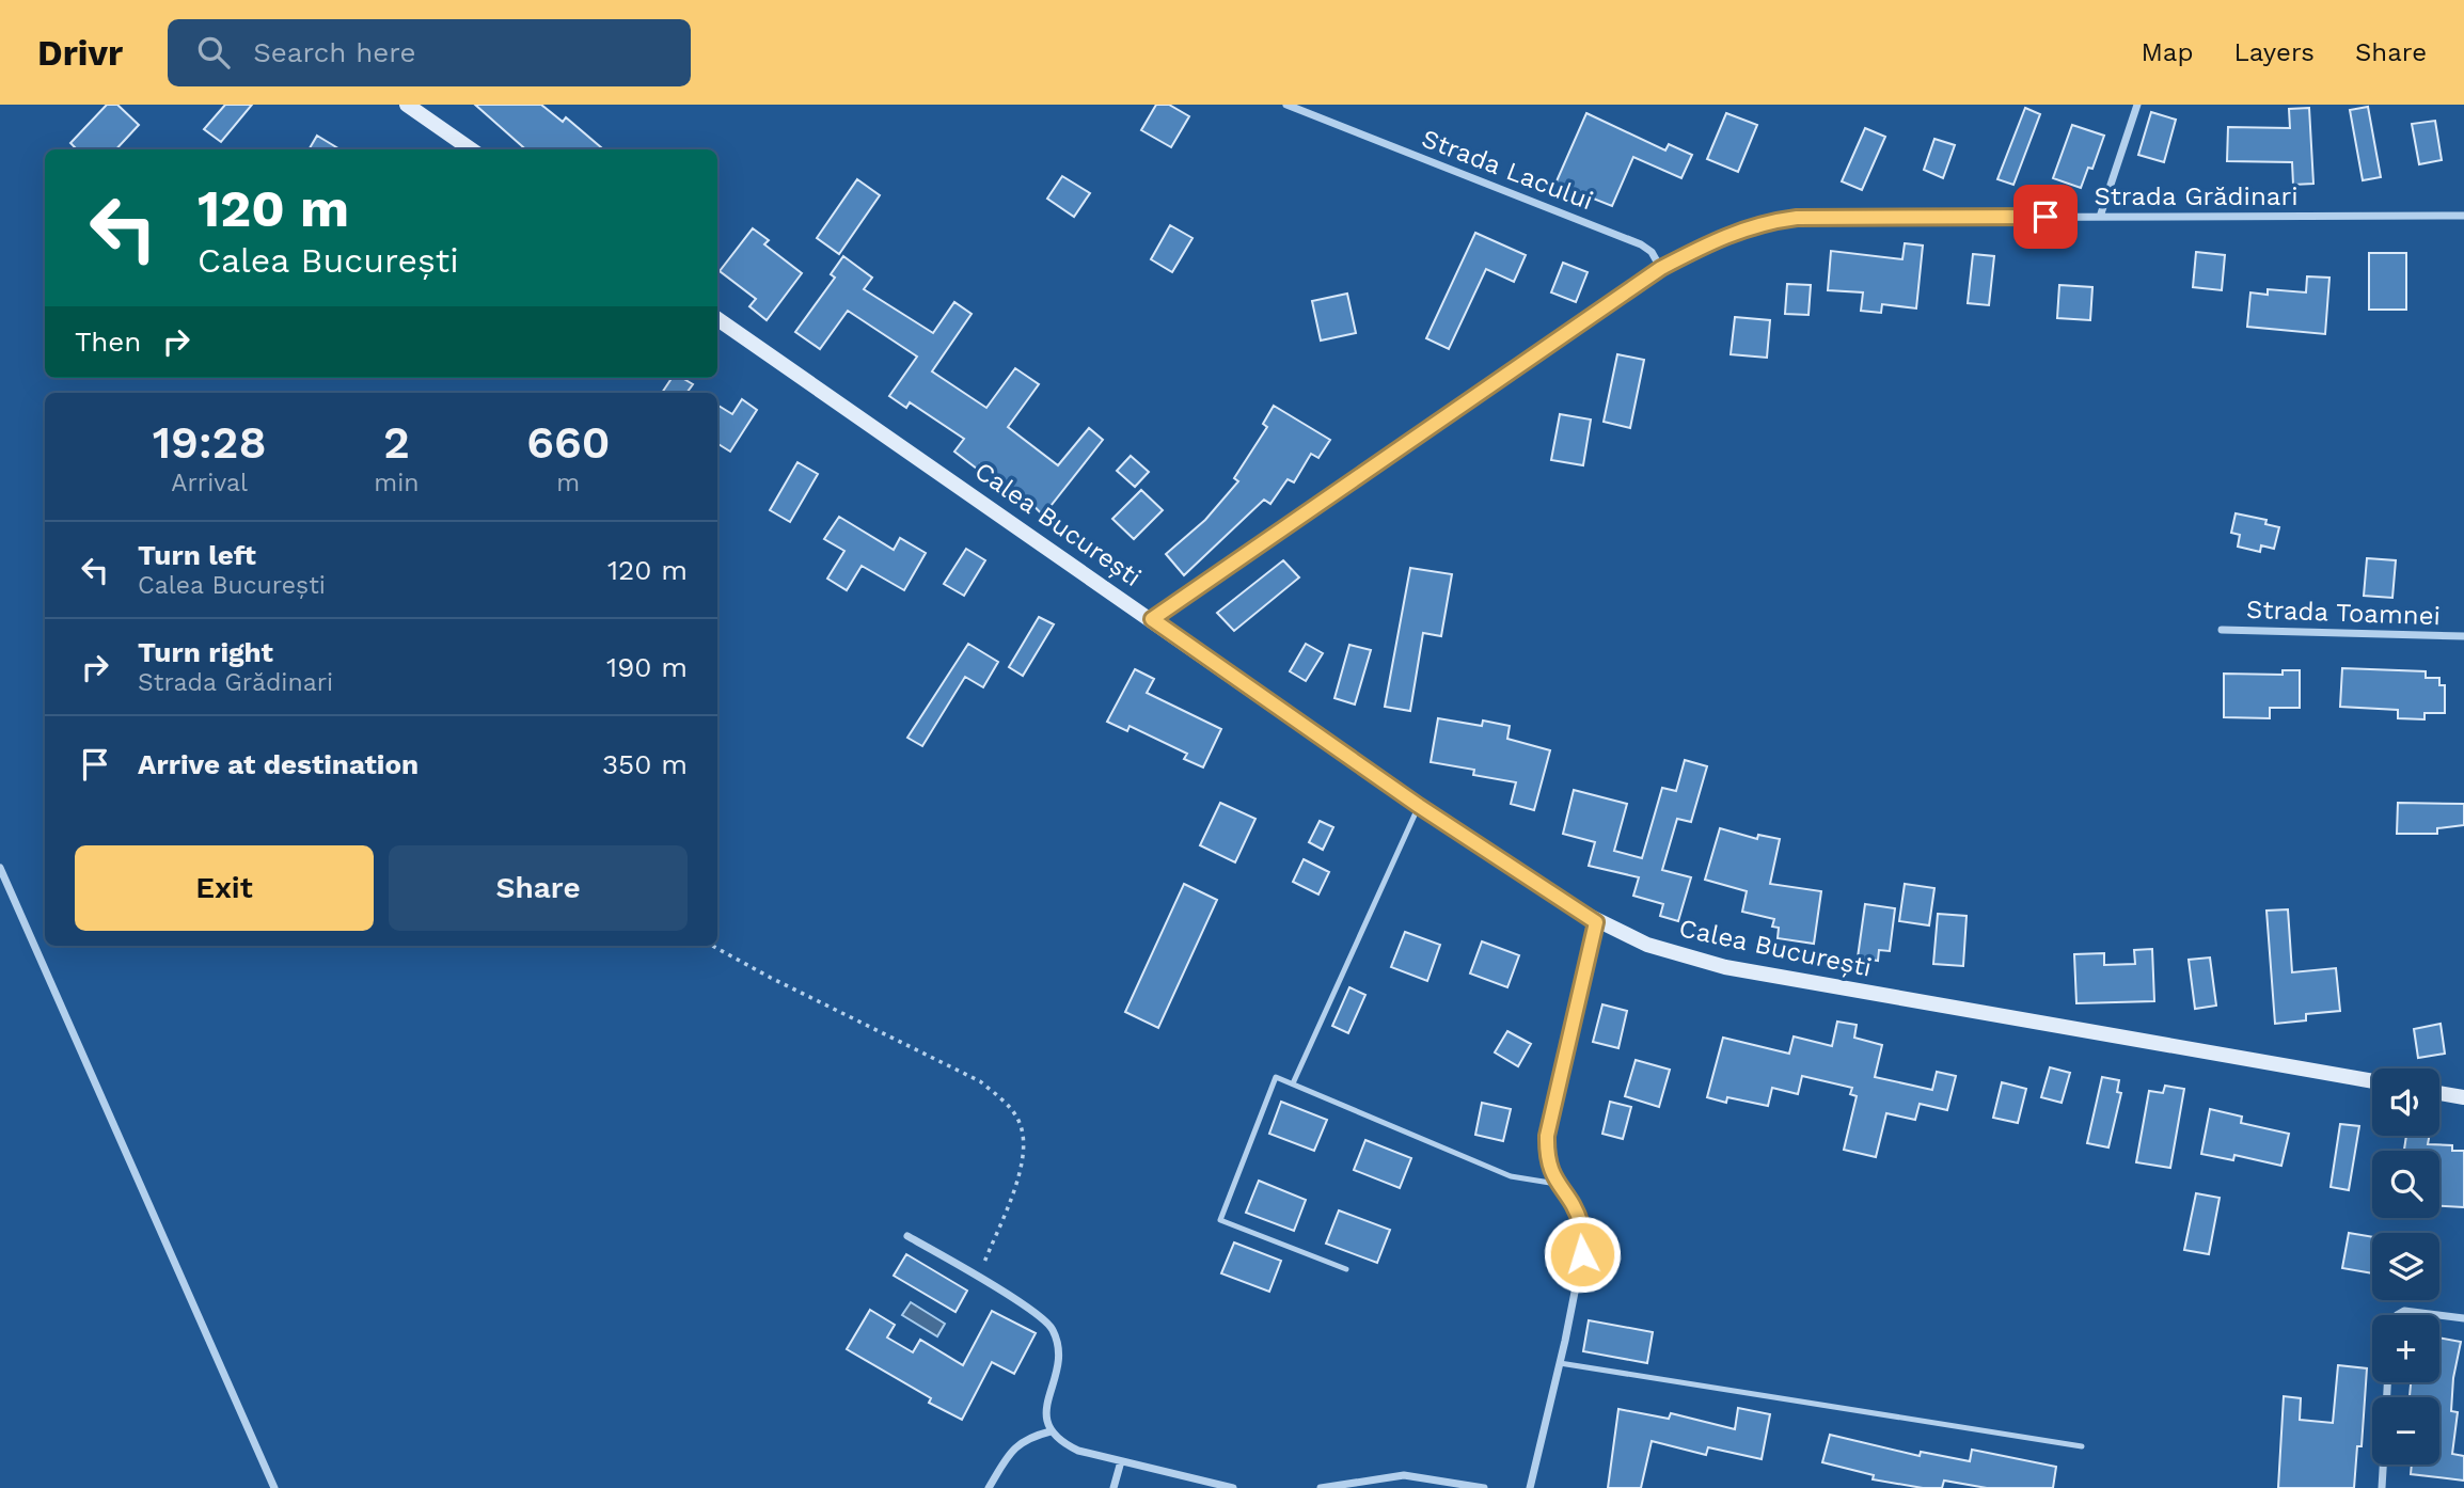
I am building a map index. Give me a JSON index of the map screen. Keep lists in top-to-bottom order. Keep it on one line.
{"streets":{"main road":["Calea București"],"street":["Strada Lacului","Strada Grădinari","Strada Toamnei"]},"crossings":[["Strada Lacului","Strada Grădinari"],["Strada Grădinari","Calea București"]],"page":{"header":"Drivr","search":"Search here","nav":["Map","Layers","Share"],"turn":["120 m","Calea București"],"then":"Then","eta":["19:28","Arrival","2","min","660","m"],"list":[{"name":"Turn left","note":"Calea București","value":"120 m"},{"name":"Turn right","note":"Strada Grădinari","value":"190 m"},{"name":"Arrive at destination","value":"350 m"}],"buttons":["Exit","Share"],"map_buttons":["+","−"]}}
